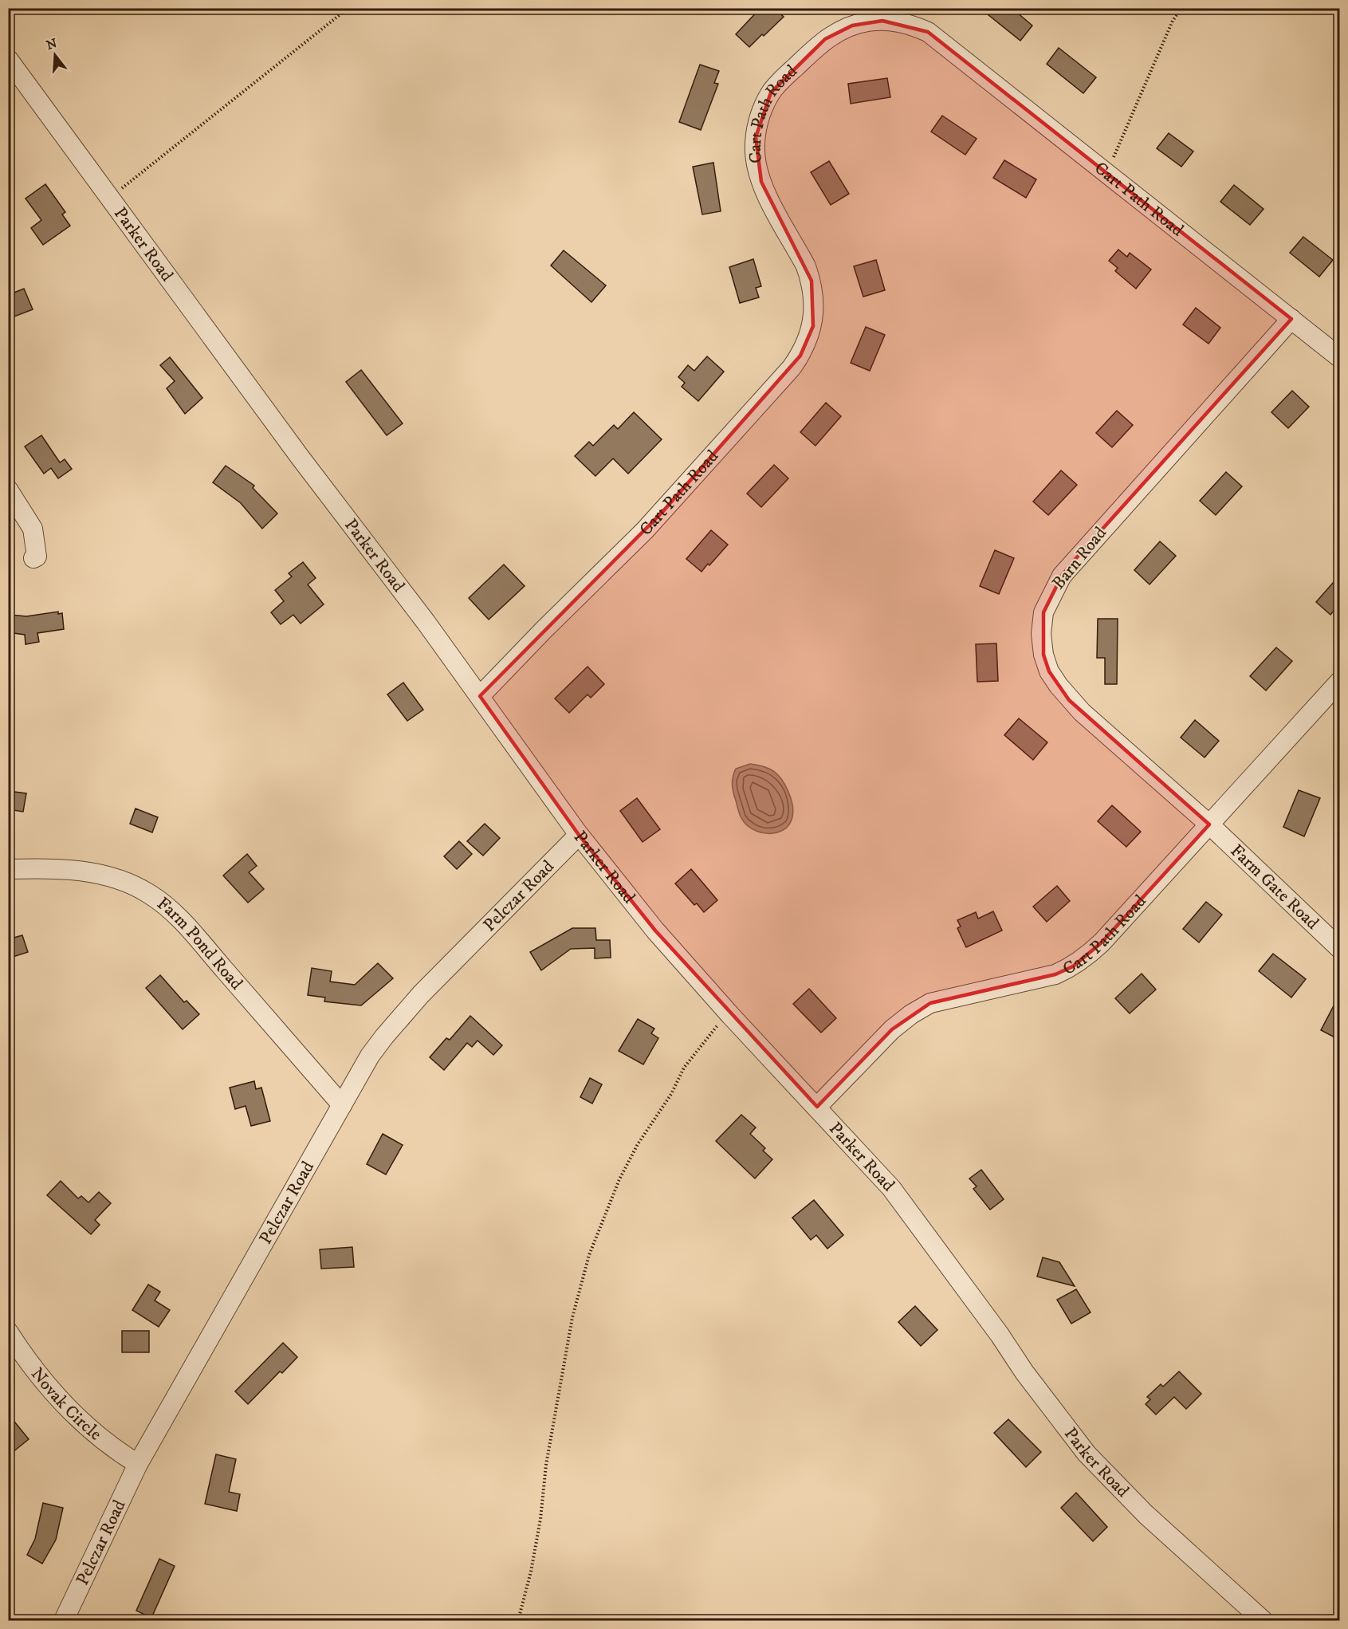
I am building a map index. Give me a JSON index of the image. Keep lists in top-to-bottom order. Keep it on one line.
{"streets":{"street":["Cart Path Road","Parker Road","Barn Road","Farm Gate Road","Pelczar Road","Farm Pond Road","Novak Circle"]},"crossings":[["Cart Path Road","Parker Road"],["Cart Path Road","Barn Road"],["Cart Path Road","Farm Gate Road"],["Parker Road","Pelczar Road"],["Barn Road","Farm Gate Road"],["Pelczar Road","Farm Pond Road"],["Pelczar Road","Novak Circle"]],"north":"top"}
